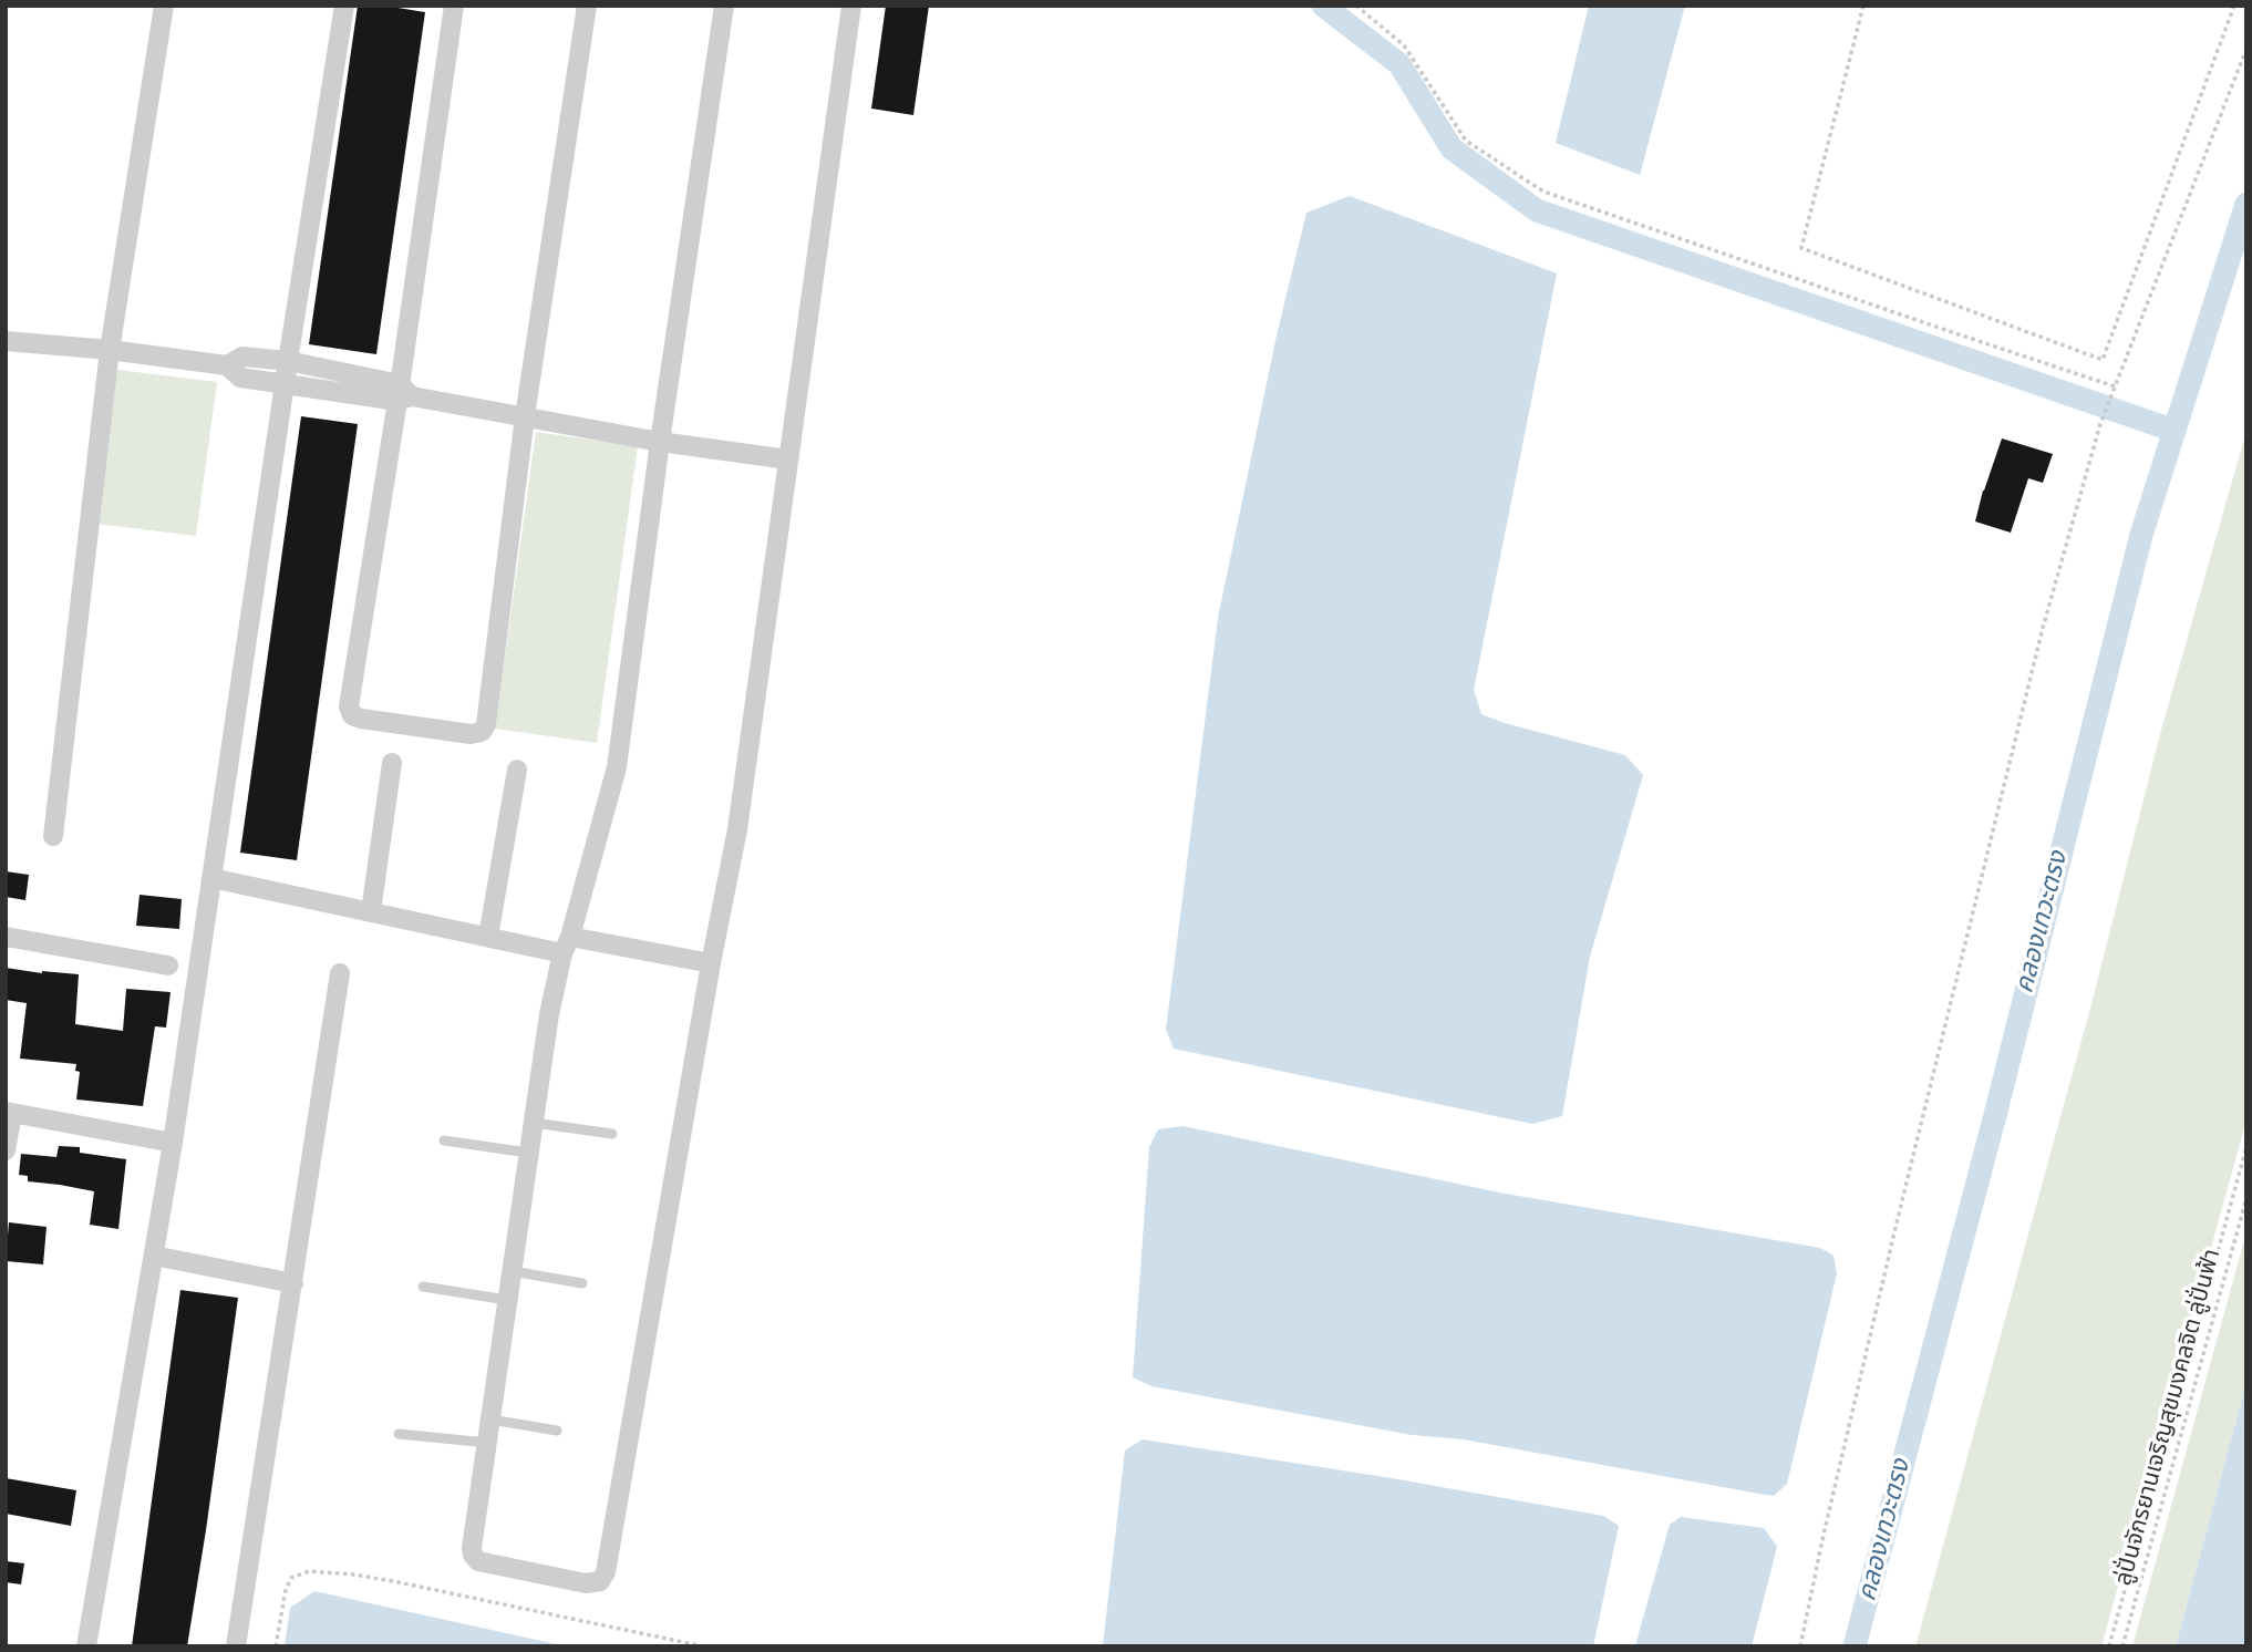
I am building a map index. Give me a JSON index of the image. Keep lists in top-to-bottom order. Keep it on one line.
{"streets":{"path":["ลู่ปั่นจักรยานเจริญสุขมงคลจิต ลู่ปั่นฟ้า"]},"water":["คลองเทวะตรง"]}
